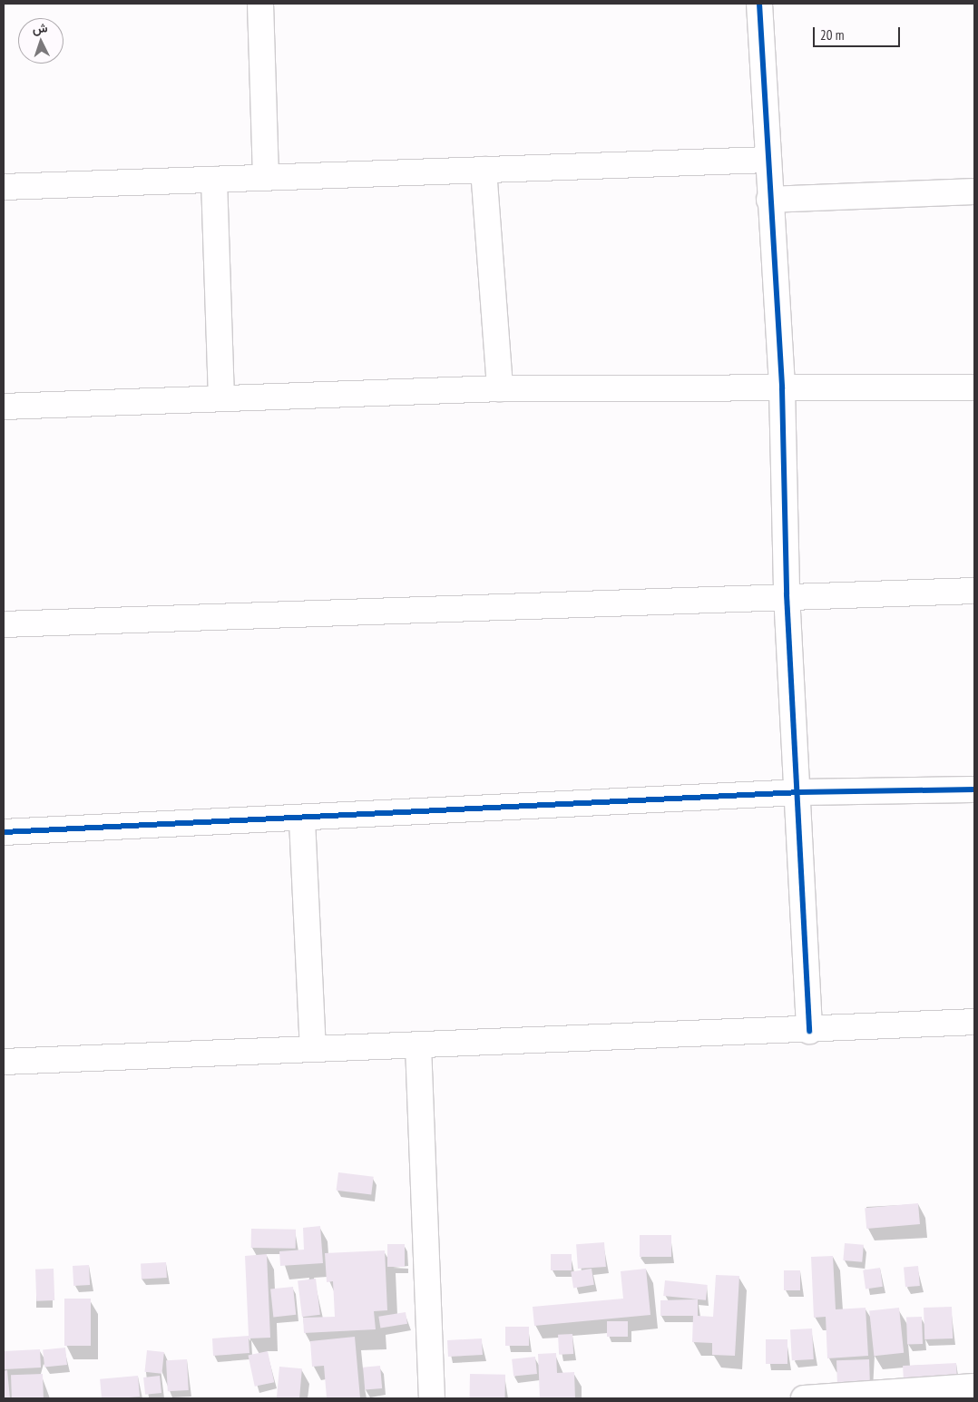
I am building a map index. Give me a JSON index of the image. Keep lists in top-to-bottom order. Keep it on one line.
{"scale_bar":"20 m","north":"top"}
